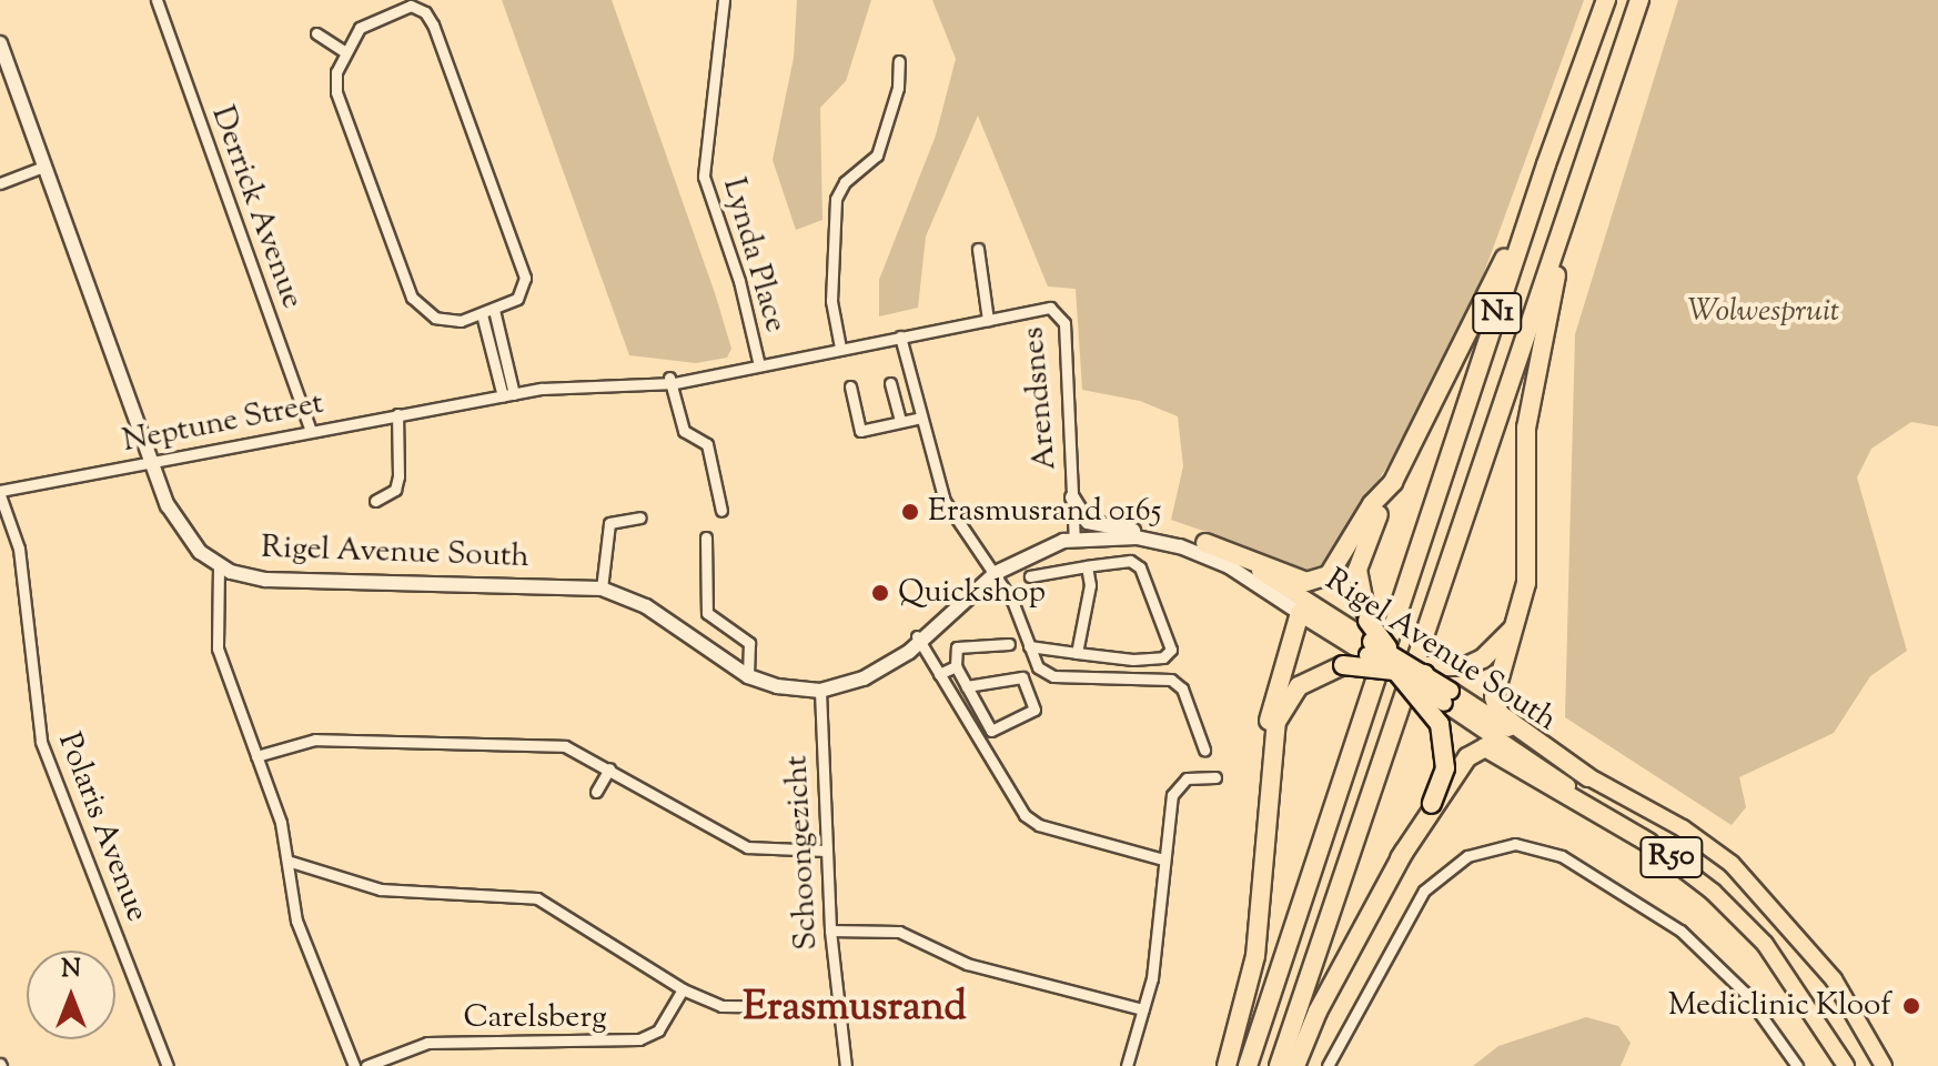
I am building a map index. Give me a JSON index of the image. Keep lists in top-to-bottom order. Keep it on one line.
{"streets":{"highway":["N1"],"main road":["Rigel Avenue South","R50"],"street":["Derrick Avenue","Lynda Place","Arendsnes","Neptune Street","Polaris Avenue","Schoongezicht","Carelsberg"]},"crossings":[["Derrick Avenue","Neptune Street"],["Lynda Place","Neptune Street"],["Arendsnes","Neptune Street"],["Arendsnes","Rigel Avenue South"],["Neptune Street","Rigel Avenue South"],["Neptune Street","Polaris Avenue"],["Rigel Avenue South","Schoongezicht"]],"districts":["Erasmusrand"],"parks":["Wolwespruit"],"places":["Erasmusrand 0165","Quickshop","Mediclinic Kloof"],"north":"top"}
